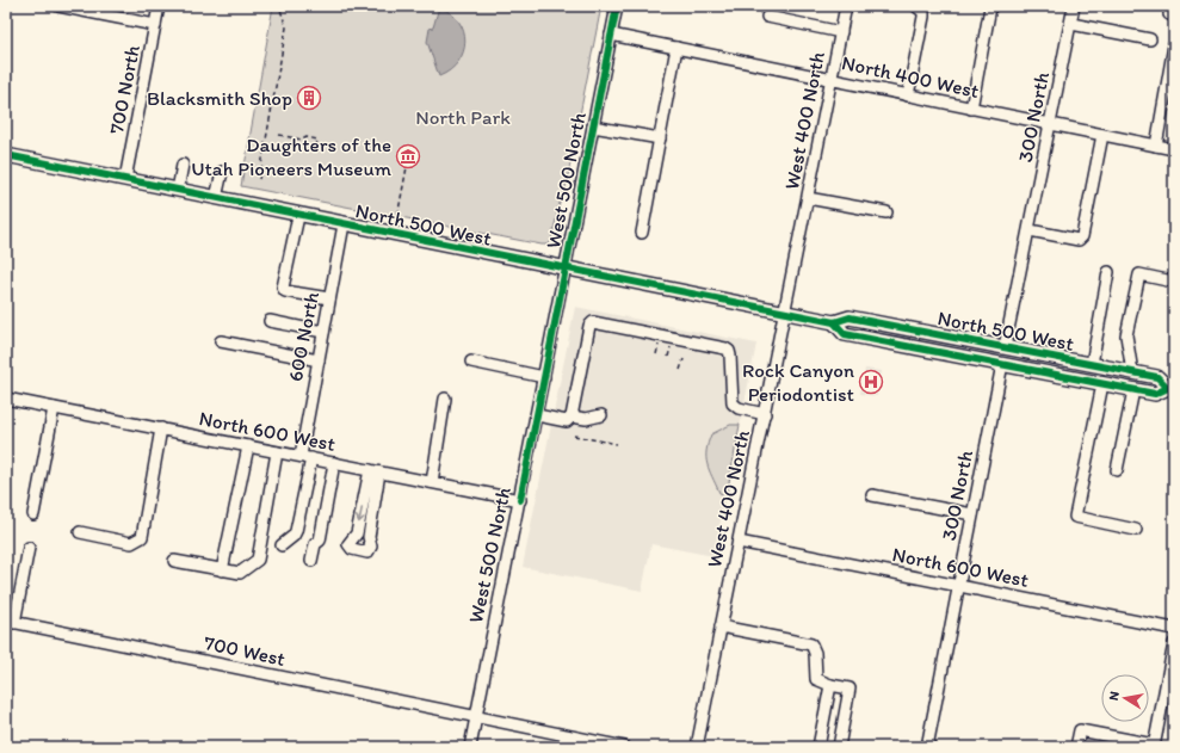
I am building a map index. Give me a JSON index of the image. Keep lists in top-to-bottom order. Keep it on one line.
{"streets":{"main road":["North 500 West"],"street":["North 400 West","700 North","300 North","West 400 North","West 500 North","600 North","North 600 West","700 West"]},"crossings":[["North 400 West","300 North"],["North 400 West","West 400 North"],["North 400 West","West 500 North"],["700 North","North 500 West"],["300 North","North 500 West"],["300 North","North 600 West"],["West 400 North","North 500 West"],["West 400 North","North 600 West"],["West 500 North","North 500 West"],["West 500 North","North 600 West"],["West 500 North","700 West"],["North 500 West","600 North"],["600 North","North 600 West"]],"parks":["North Park"],"places":{"building":["Blacksmith Shop"],"museum":["Daughters of the Utah Pioneers Museum"],"hospital":["Rock Canyon Periodontist"]},"north":"left"}
